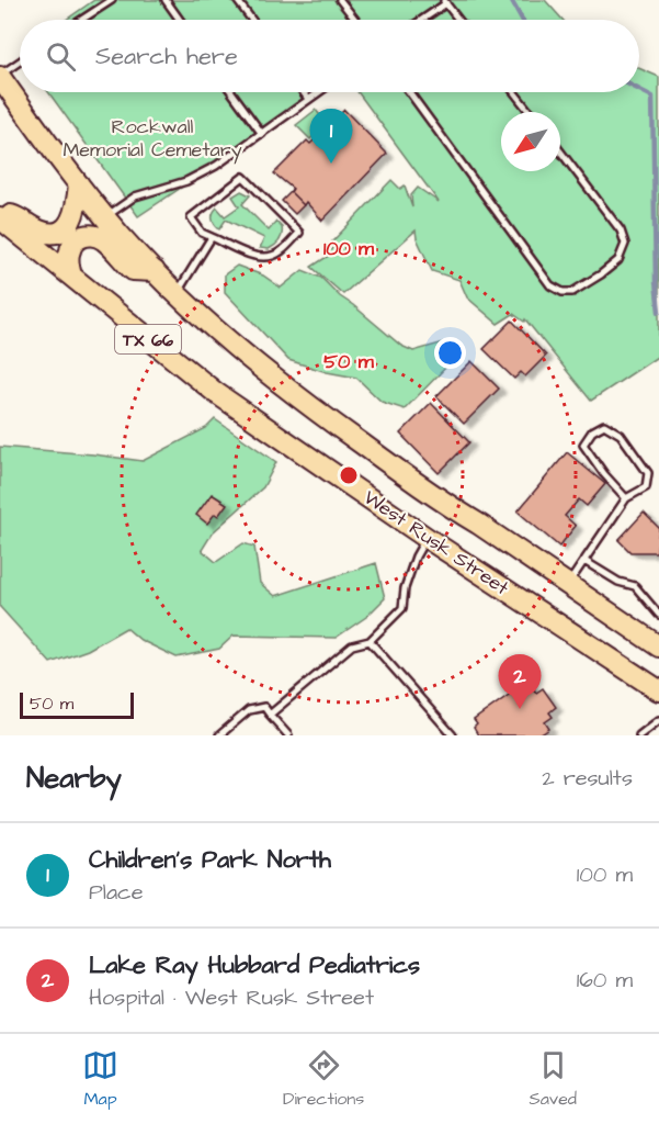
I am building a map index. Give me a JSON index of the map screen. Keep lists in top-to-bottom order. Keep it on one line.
{"streets":{"main road":["TX 66","West Rusk Street"]},"crossings":[["TX 66","West Rusk Street"]],"parks":["Rockwall Memorial Cemetary"],"scale_bar":"50 m","north":"bottom left","page":{"search":"Search here","pins":["1","2"],"scale":"50 m","heading":["Nearby","2 results"],"list":[{"mark":"1","name":"Children's Park North","note":"Place","value":"100 m"},{"mark":"2","name":"Lake Ray Hubbard Pediatrics","note":"Hospital · West Rusk Street","value":"160 m"}],"nav":["Map","Directions","Saved"]},"rings":["100 m","50 m"]}
